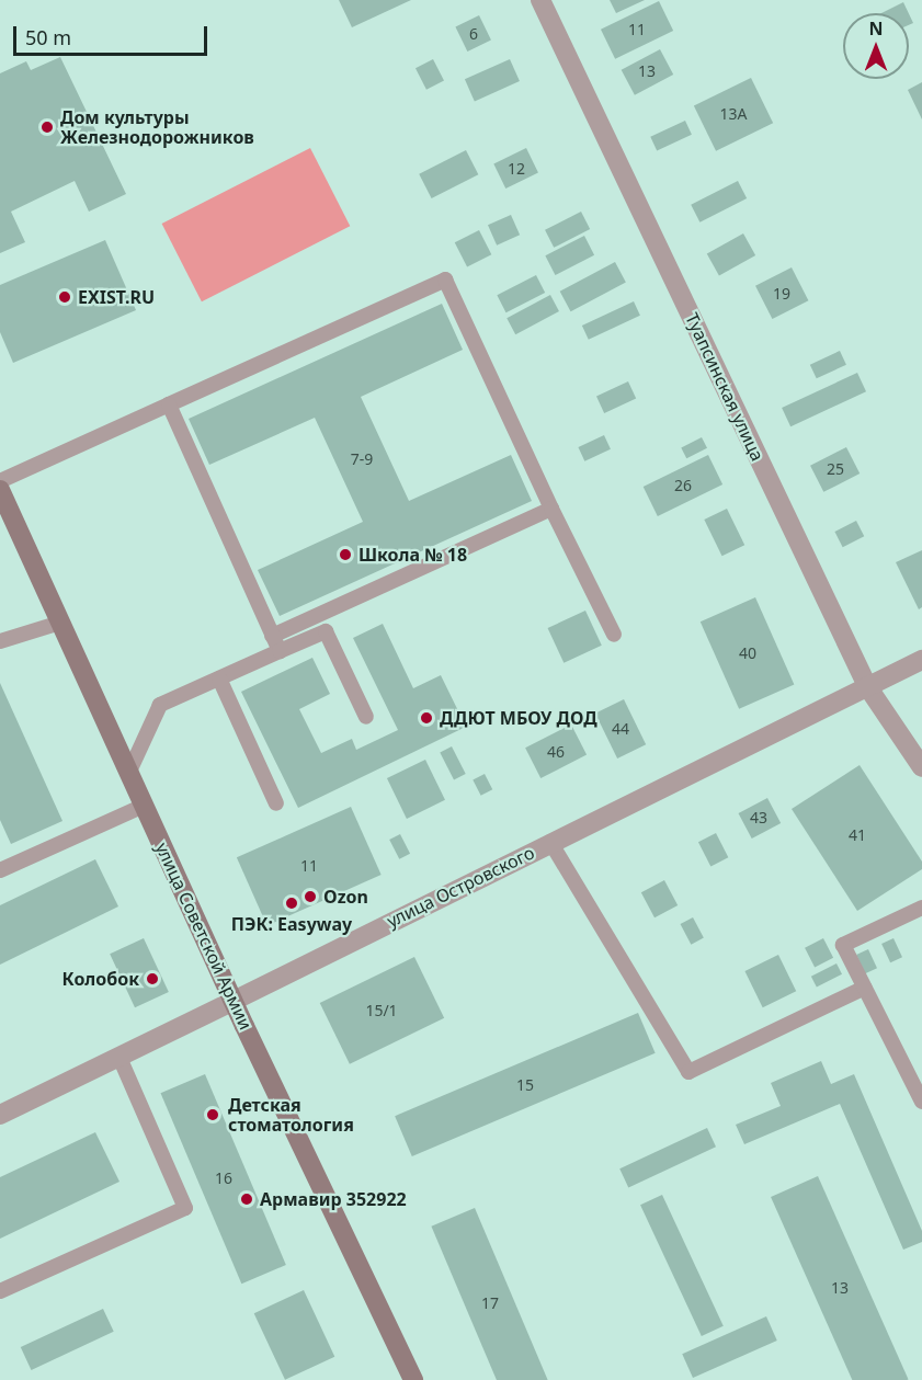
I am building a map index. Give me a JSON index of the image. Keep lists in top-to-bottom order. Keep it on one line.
{"streets":{"main road":["улица Советской Армии"],"street":["Туапсинская улица","улица Островского"]},"crossings":[["Туапсинская улица","улица Островского"],["улица Островского","улица Советской Армии"]],"places":["Дом культуры Железнодорожников","EXIST.RU","Школа № 18","ДДЮТ МБОУ ДОД","Ozon","ПЭК: Easyway","Колобок","Детская стоматология","Армавир 352922"],"house_numbers":["11","6","13","13А","12","19","7-9","25","26","40","44","46","43","41","11","15/1","15","16","13","17"],"scale_bar":"50 m","north":"top"}
